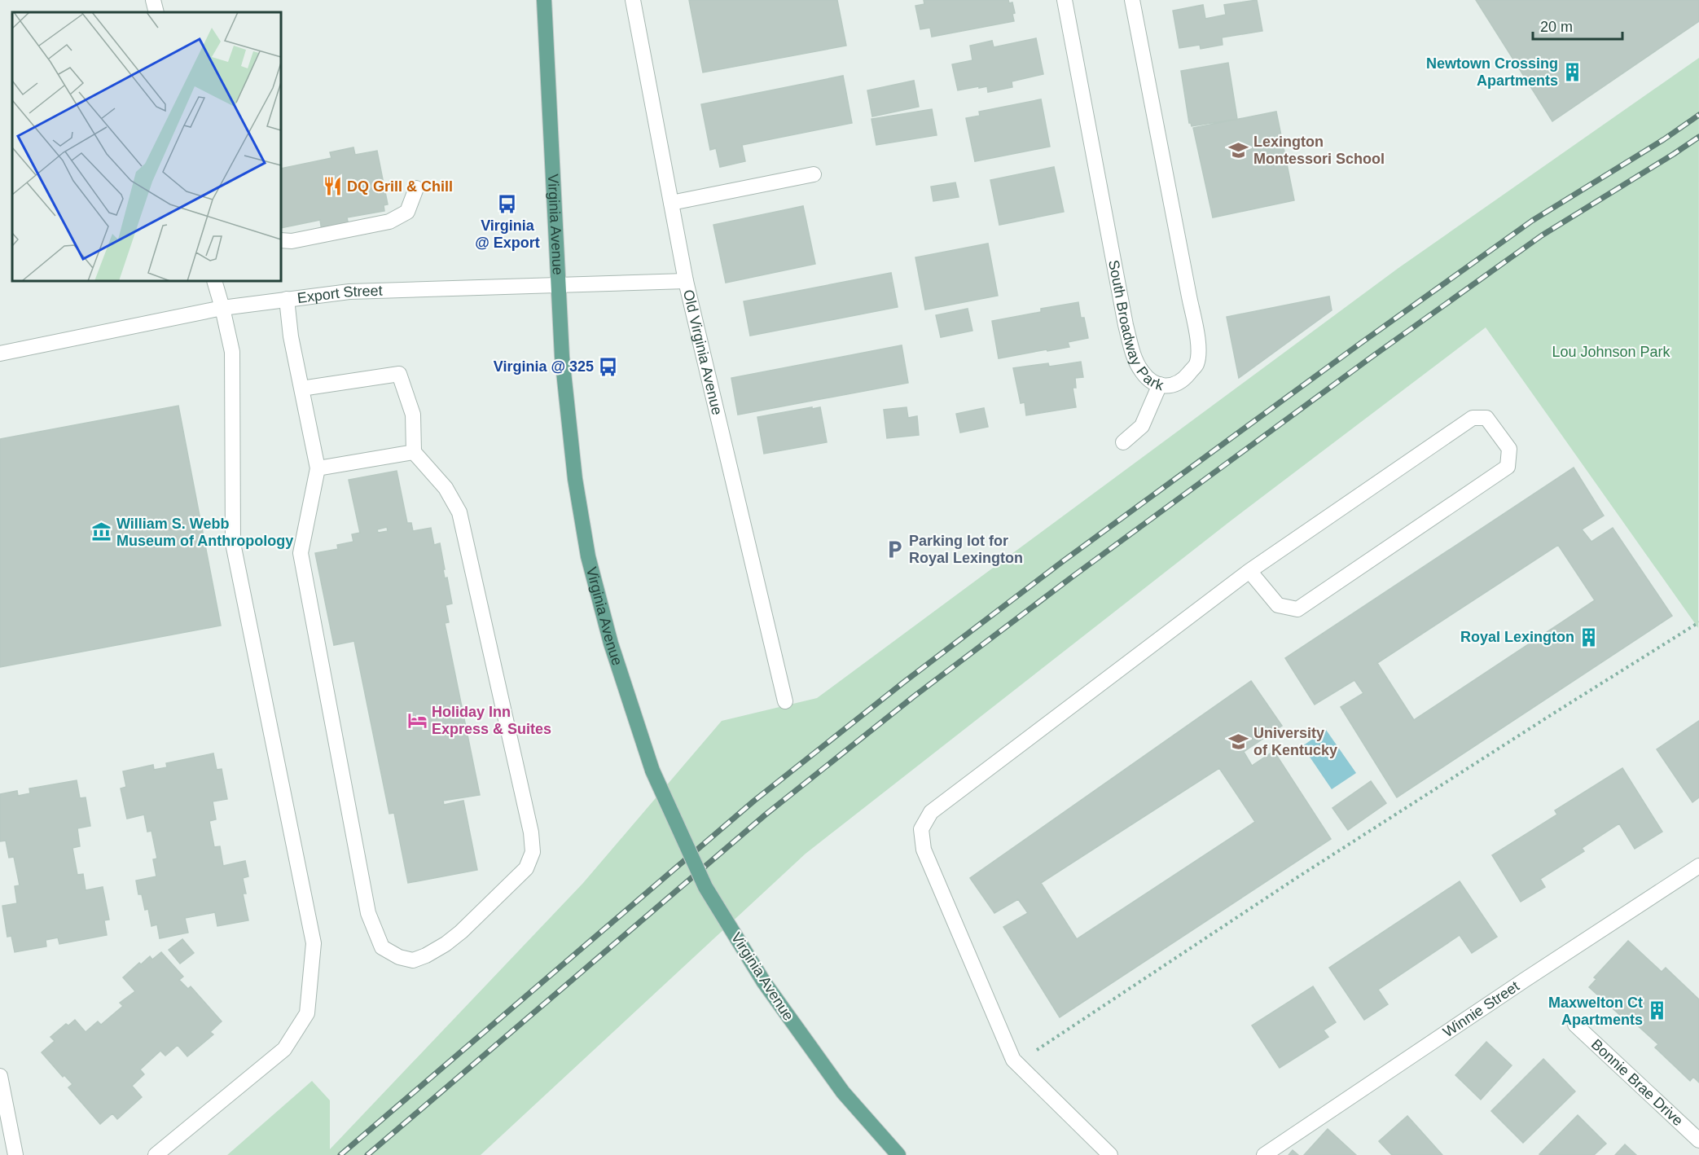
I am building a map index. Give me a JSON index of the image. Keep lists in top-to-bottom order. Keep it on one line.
{"streets":{"main road":["Virginia Avenue"],"street":["Export Street","South Broadway Park","Old Virginia Avenue","Winnie Street","Bonnie Brae Drive"]},"crossings":[["Virginia Avenue","Export Street"],["Export Street","Old Virginia Avenue"]],"parks":["Lou Johnson Park"],"places":{"building":["Newtown Crossing Apartments","Royal Lexington","Maxwelton Ct Apartments"],"school or university":["Lexington Montessori School","University of Kentucky"],"restaurant":["DQ Grill & Chill"],"bus stop":["Virginia @ Export","Virginia @ 325"],"museum":["William S. Webb Museum of Anthropology"],"parking":["Parking lot for Royal Lexington"],"hotel":["Holiday Inn Express & Suites"]},"scale_bar":"20 m"}
